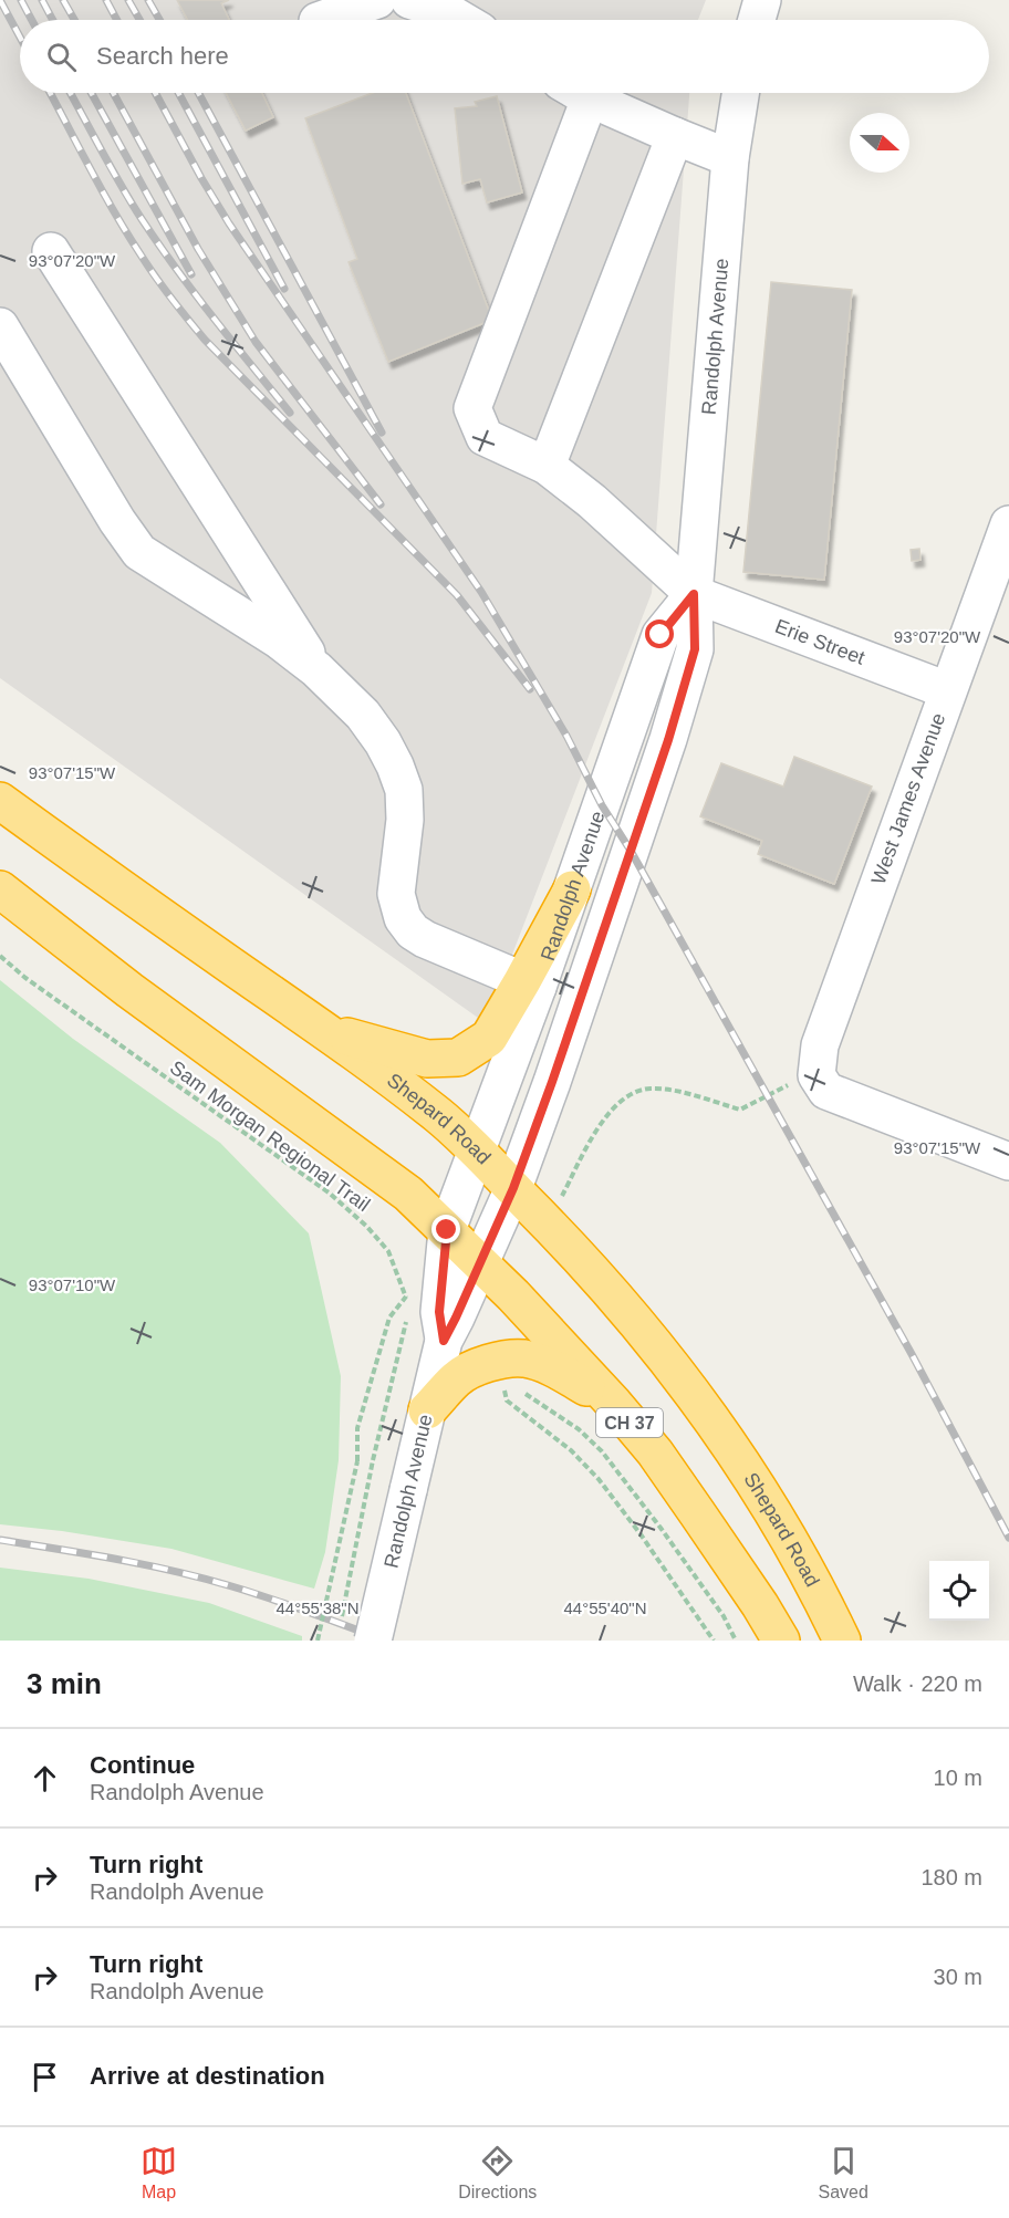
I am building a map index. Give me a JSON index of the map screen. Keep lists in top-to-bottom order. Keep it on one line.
{"streets":{"highway":["Shepard Road","CH 37"],"street":["Randolph Avenue","Erie Street","West James Avenue"],"path":["Sam Morgan Regional Trail"]},"crossings":[["Randolph Avenue","Erie Street"],["Randolph Avenue","Shepard Road"],["Randolph Avenue","CH 37"],["Erie Street","West James Avenue"]],"north":"right","page":{"search":"Search here","heading":["3 min","Walk · 220 m"],"list":[["Continue","Randolph Avenue","10 m"],["Turn right","Randolph Avenue","180 m"],["Turn right","Randolph Avenue","30 m"],"Arrive at destination"],"nav":["Map","Directions","Saved"]},"coordinates":["93°07'20\"W","93°07'15\"W","93°07'10\"W","44°55'38\"N","44°55'40\"N"]}
